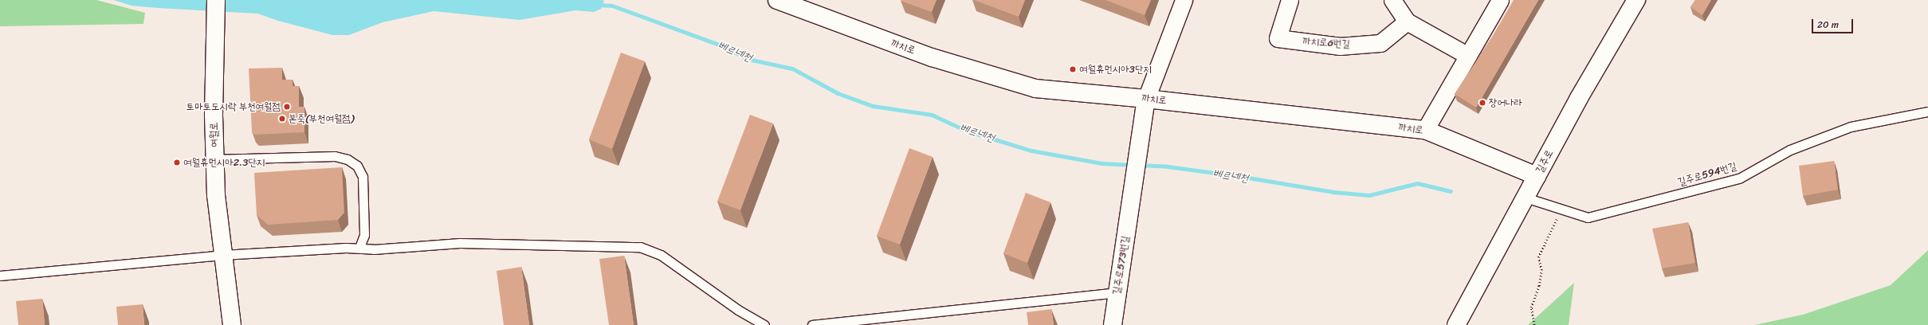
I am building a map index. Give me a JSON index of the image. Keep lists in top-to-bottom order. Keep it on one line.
{"streets":{"street":["까치로6번길","까치로","여월로","길주로","길주로573번길"],"lane":["길주로594번길"]},"crossings":[["까치로","길주로"],["까치로","길주로573번길"],["길주로","길주로594번길"]],"water":["베르네천"],"places":["여월휴먼시아3단지","장어나라","토마토도시락 부천여월점","본죽(부천여월점)","여월휴먼시아2.3단지"],"scale_bar":"20 m"}
